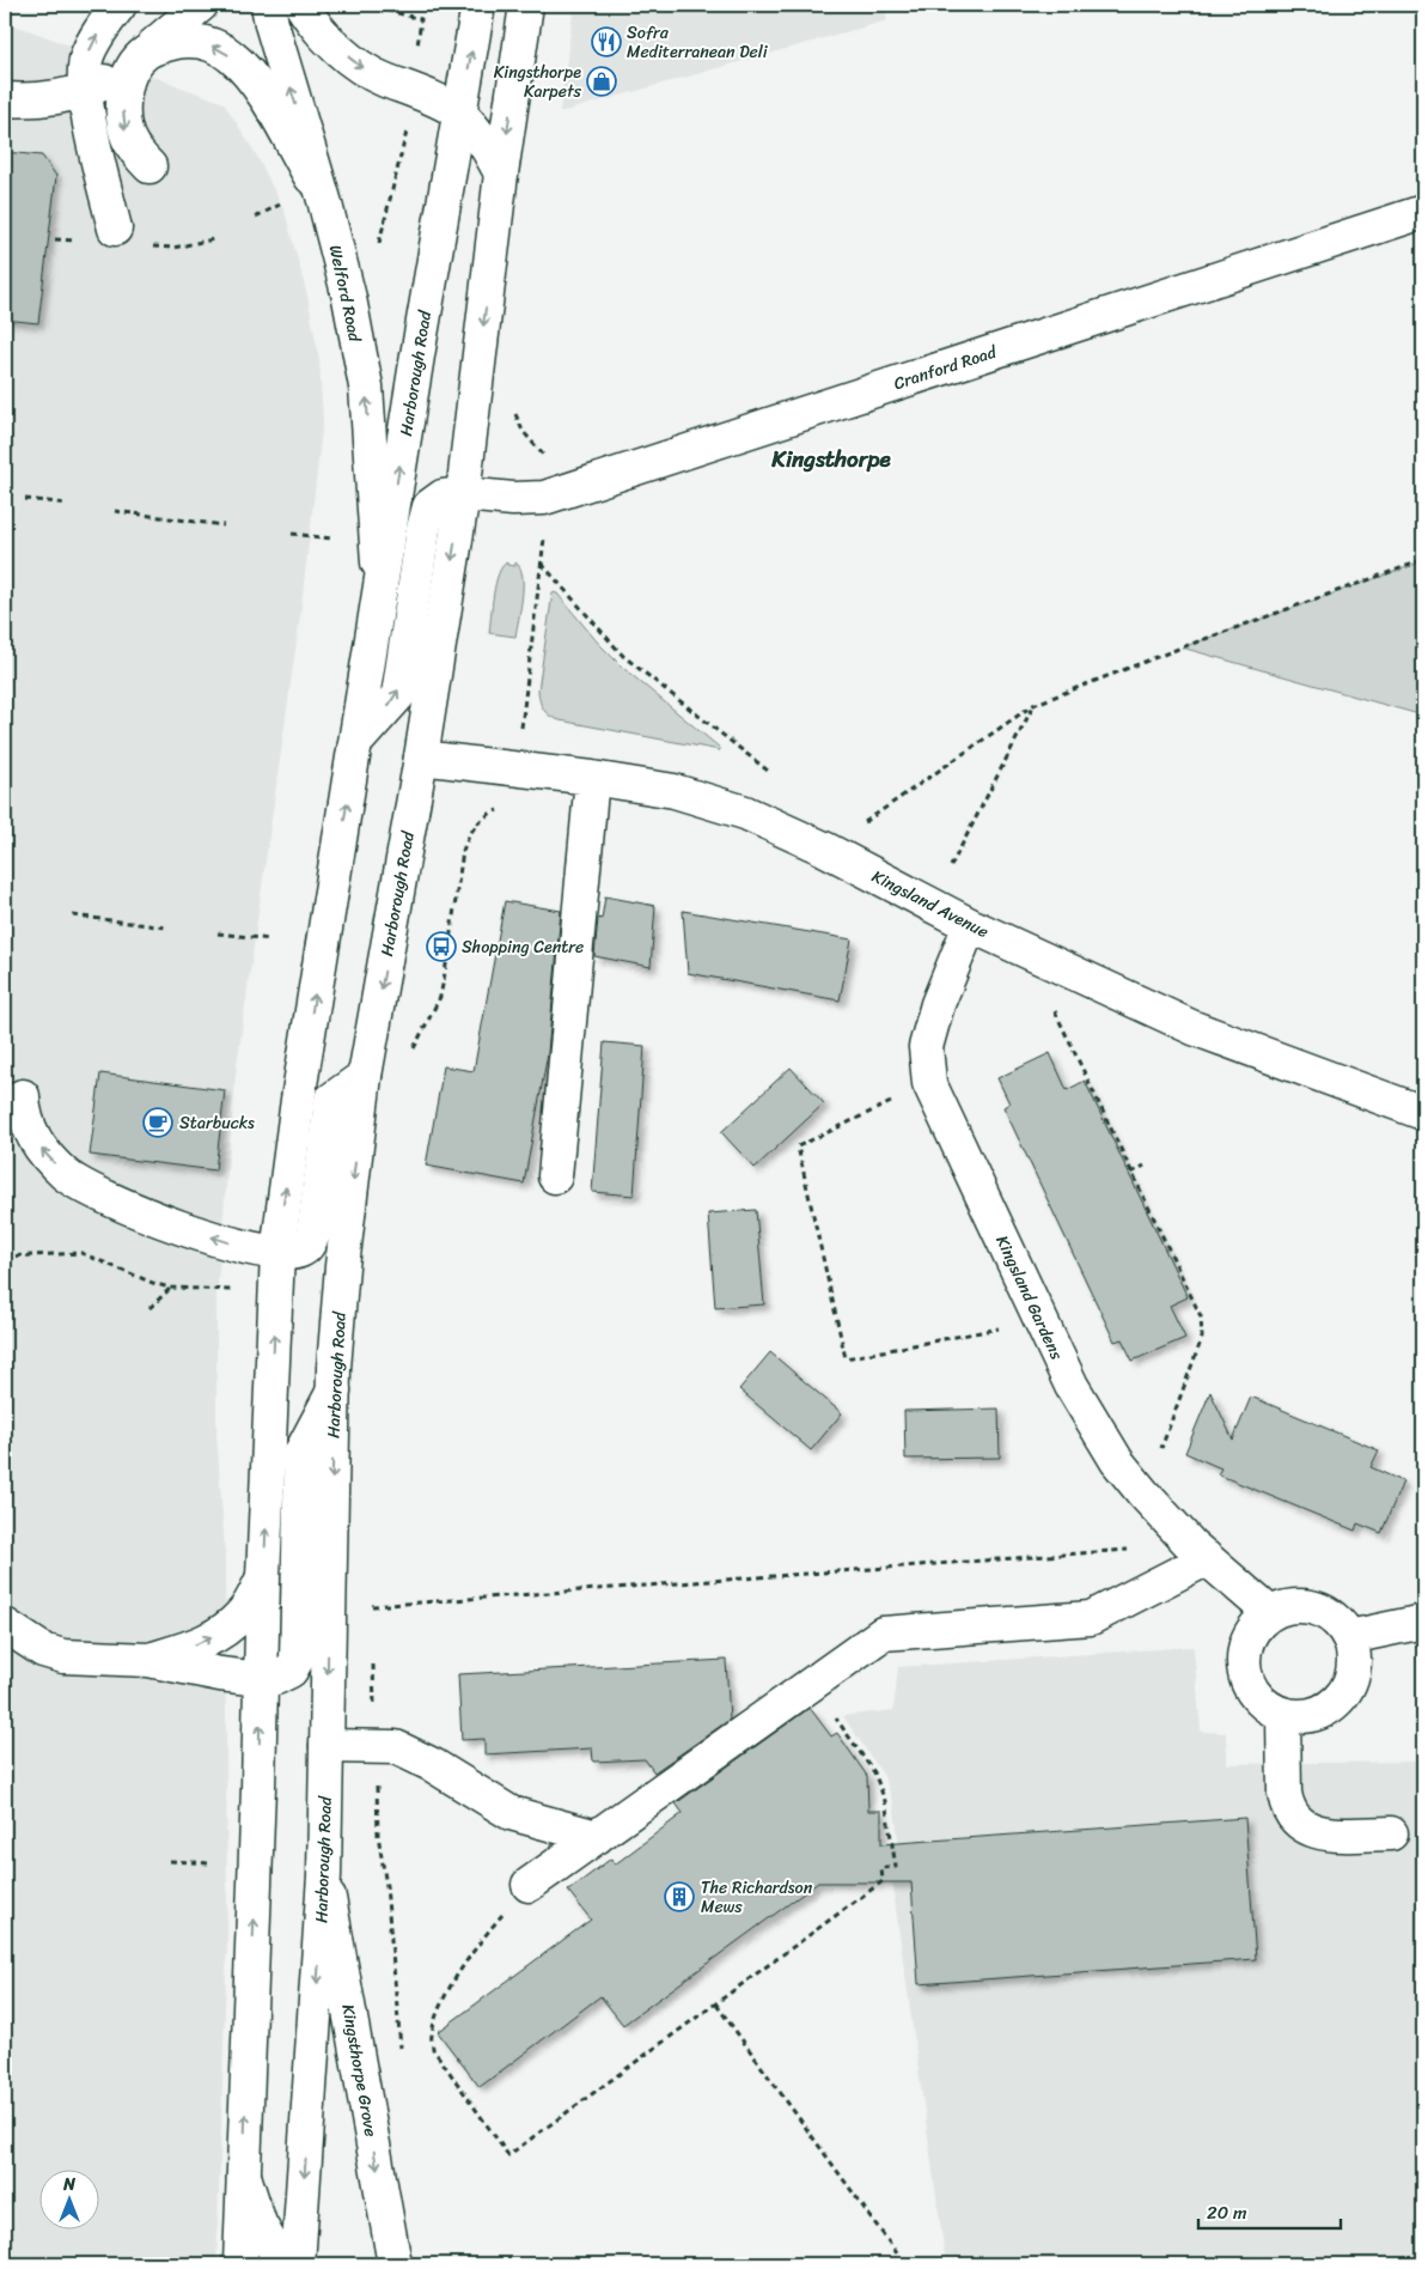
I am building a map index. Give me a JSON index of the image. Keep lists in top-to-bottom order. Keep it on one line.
{"streets":{"main road":["Welford Road","Cranford Road","Harborough Road","Kingsland Avenue","Kingsland Gardens","Kingsthorpe Grove"]},"crossings":[["Welford Road","Harborough Road"],["Cranford Road","Harborough Road"],["Harborough Road","Kingsland Avenue"],["Harborough Road","Kingsthorpe Grove"],["Kingsland Avenue","Kingsland Gardens"]],"one_way":["Kingsthorpe Grove"],"districts":["Kingsthorpe"],"places":{"restaurant":["Sofra Mediterranean Deli"],"shop":["Kingsthorpe Karpets"],"bus stop":["Shopping Centre"],"cafe":["Starbucks"],"building":["The Richardson Mews"]},"scale_bar":"20 m","north":"top"}
